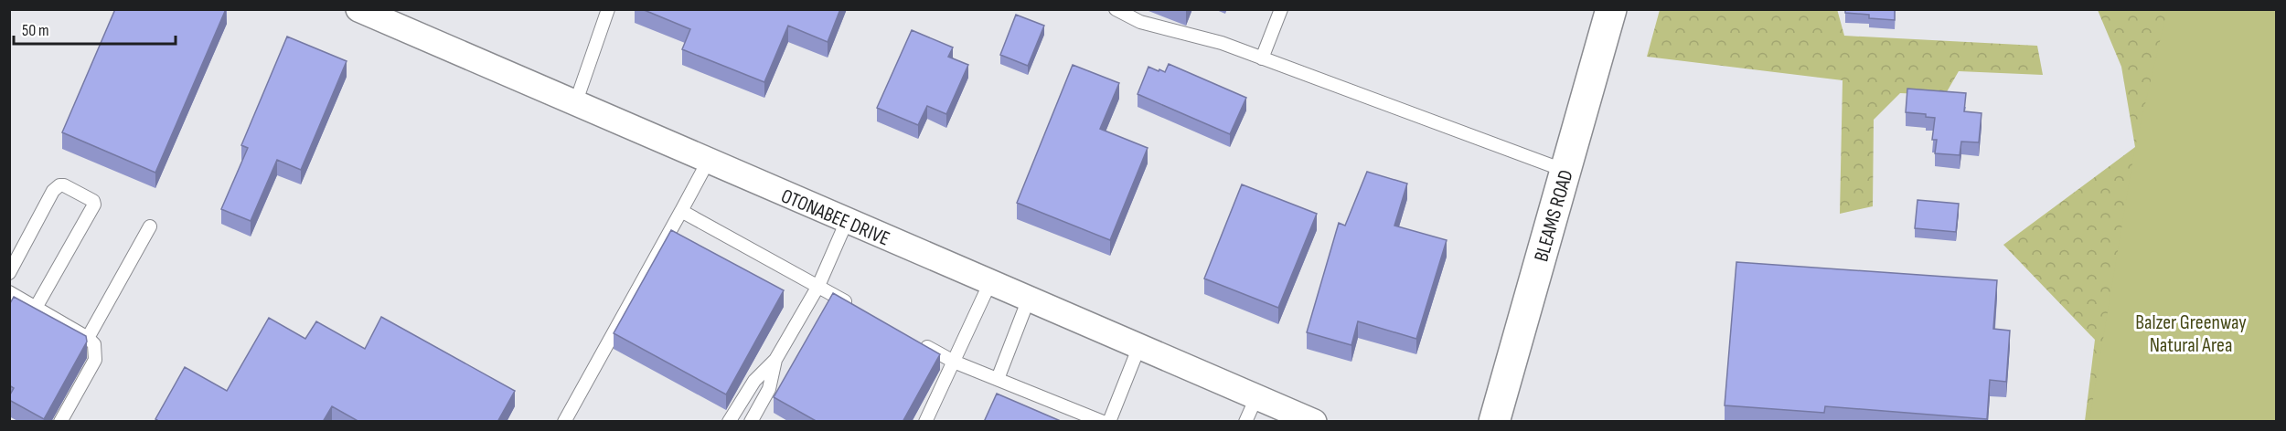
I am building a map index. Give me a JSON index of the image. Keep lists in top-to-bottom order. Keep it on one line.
{"streets":{"main road":["BLEAMS ROAD"],"street":["OTONABEE DRIVE"]},"parks":["Balzer Greenway Natural Area"],"scale_bar":"50 m"}
